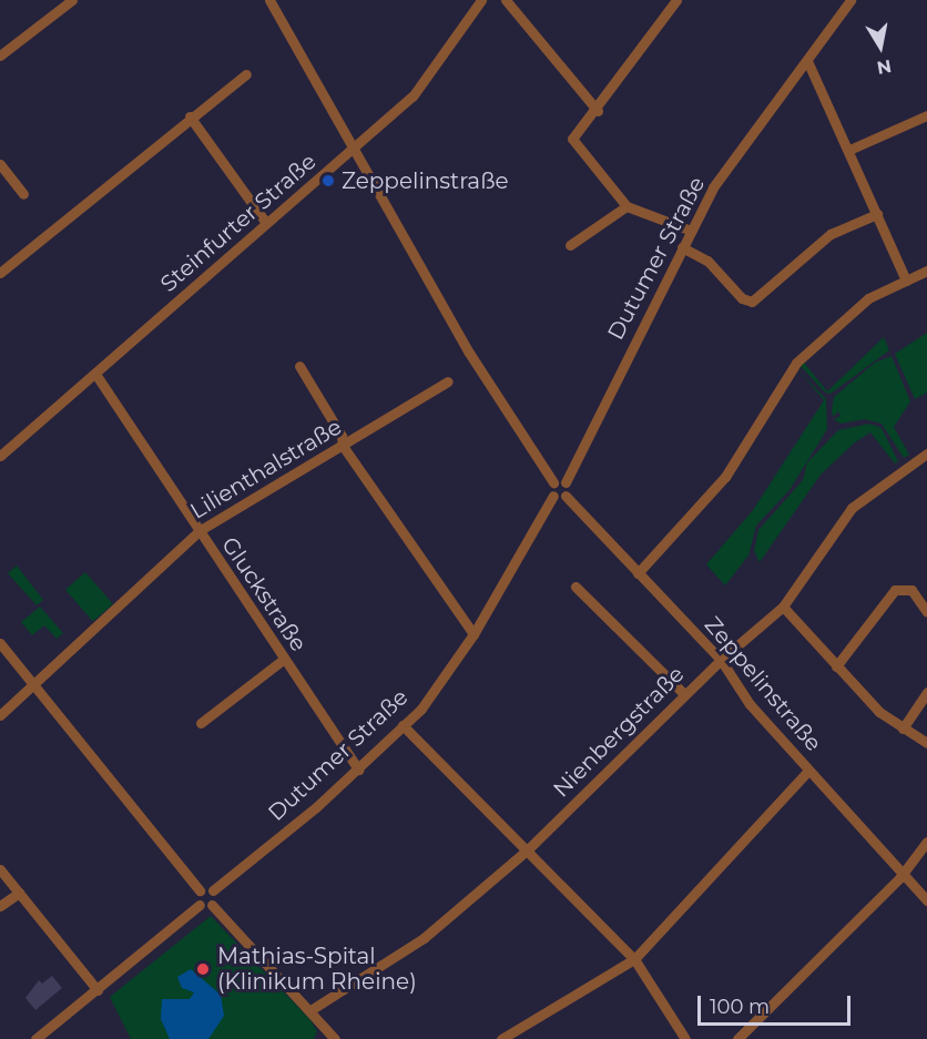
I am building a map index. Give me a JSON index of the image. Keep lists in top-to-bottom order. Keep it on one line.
{"streets":{"street":["Steinfurter Straße","Dutumer Straße","Lilienthalstraße","Gluckstraße","Zeppelinstraße","Nienbergstraße"]},"crossings":[["Steinfurter Straße","Gluckstraße"],["Dutumer Straße","Gluckstraße"],["Lilienthalstraße","Gluckstraße"],["Zeppelinstraße","Nienbergstraße"]],"places":["Zeppelinstraße","Mathias-Spital (Klinikum Rheine)"],"scale_bar":"100 m","north":"bottom"}
